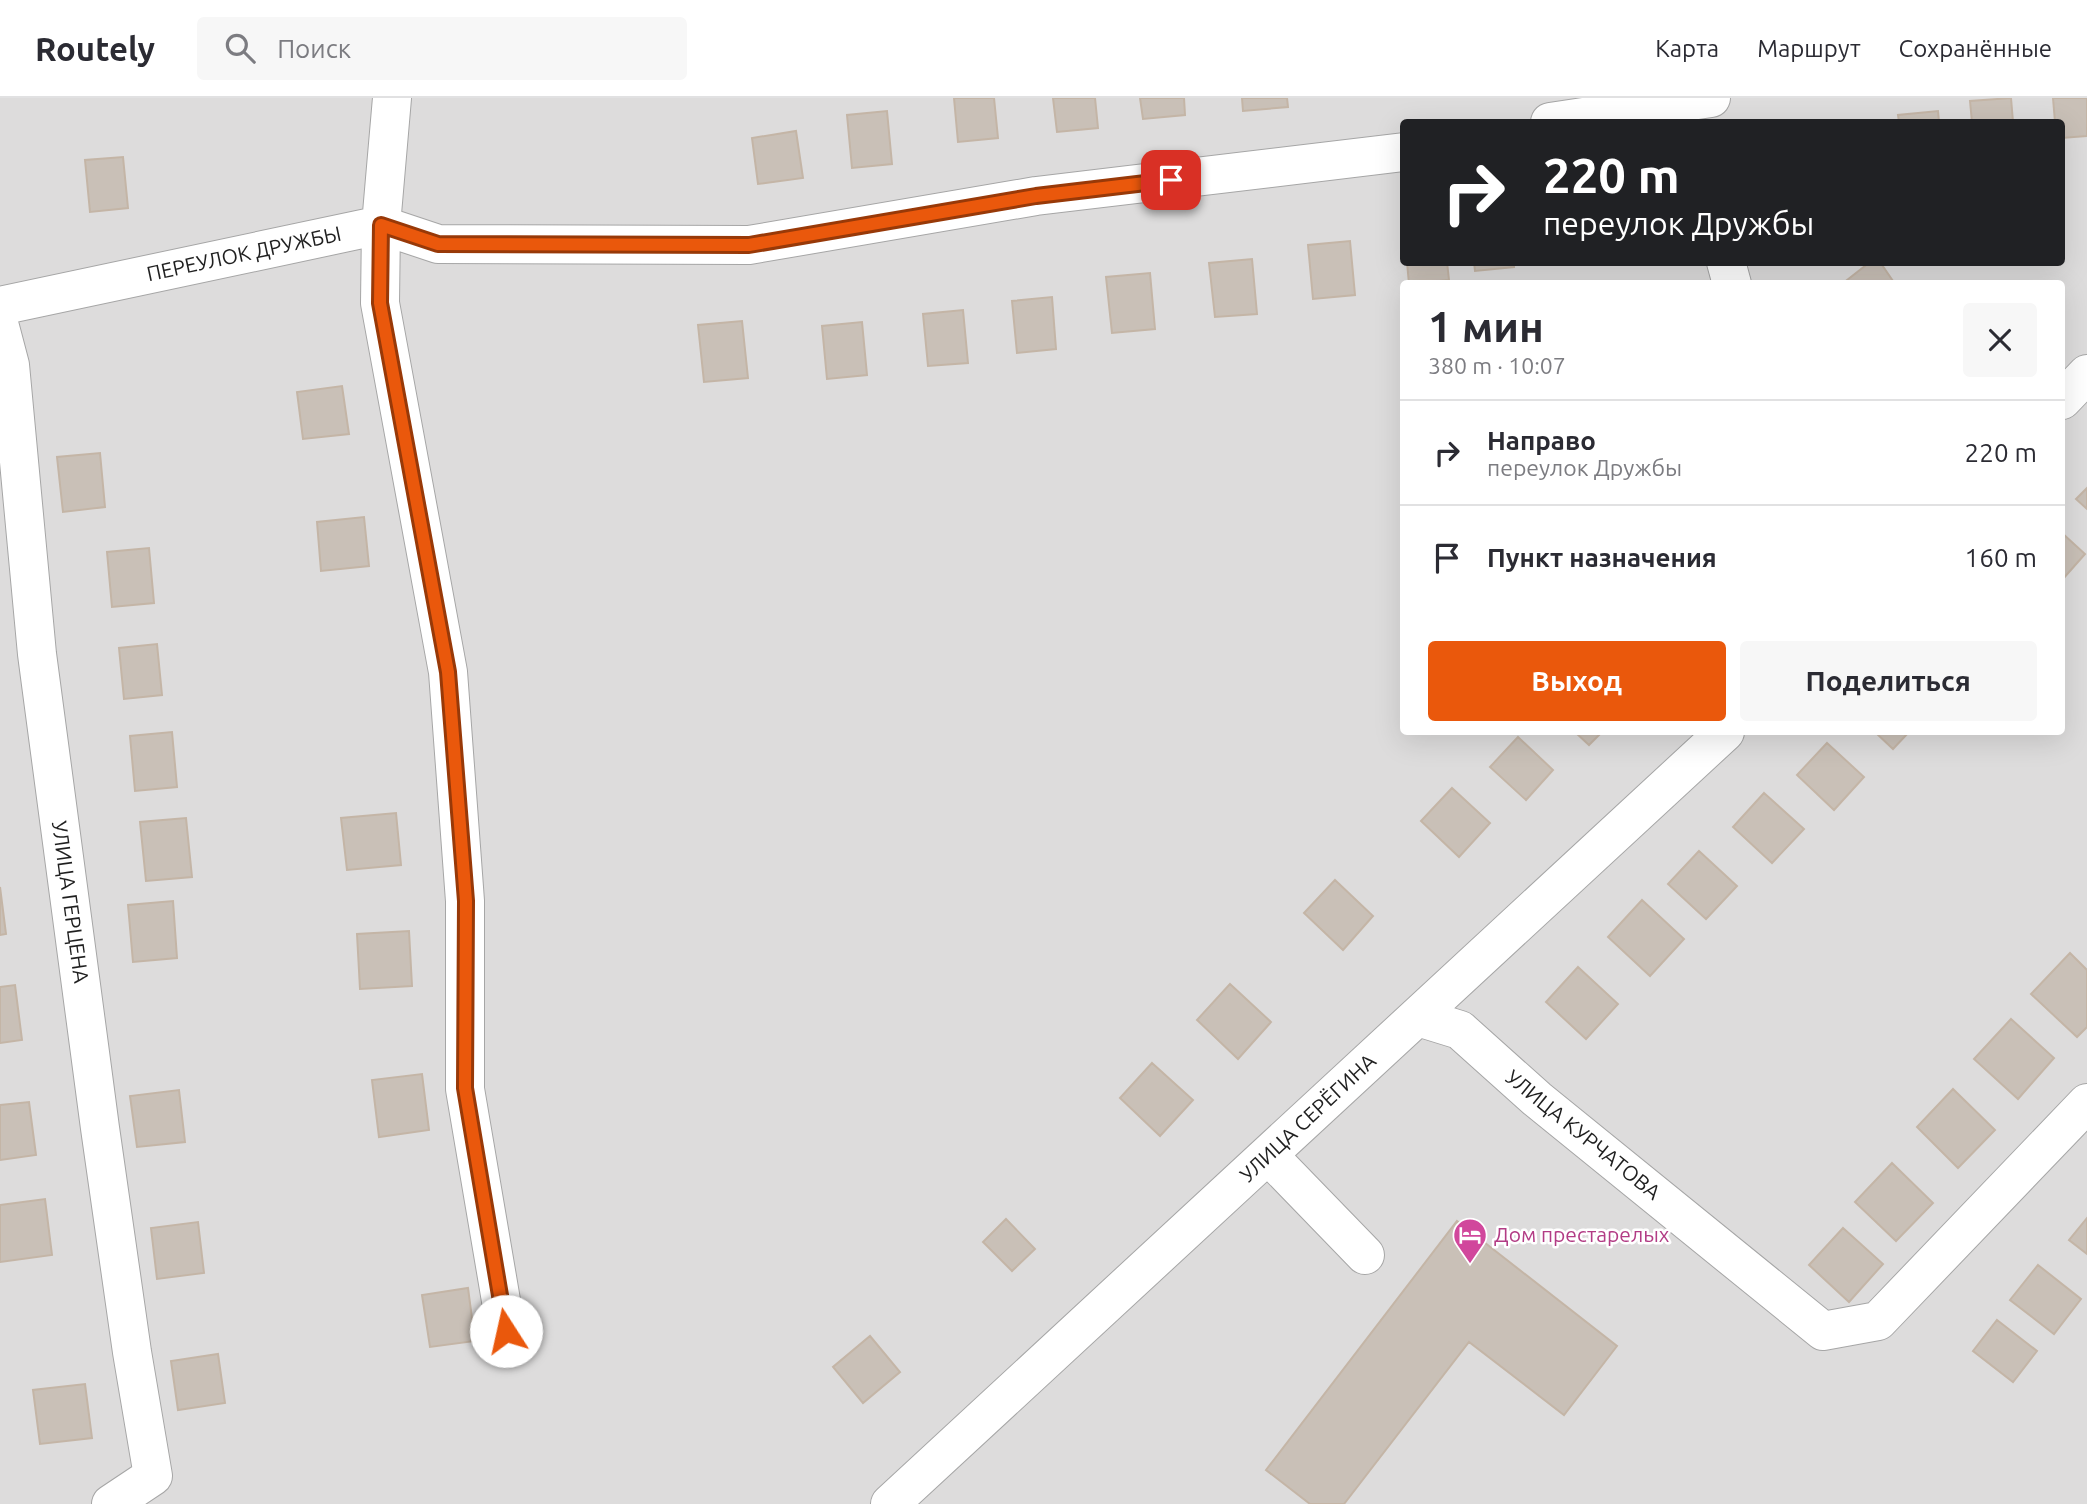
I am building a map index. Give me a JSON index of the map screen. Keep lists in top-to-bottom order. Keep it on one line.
{"streets":{"street":["ПЕРЕУЛОК ДРУЖБЫ","УЛИЦА ГЕРЦЕНА","УЛИЦА СЕРЁГИНА","УЛИЦА КУРЧАТОВА"]},"crossings":[["УЛИЦА СЕРЁГИНА","УЛИЦА КУРЧАТОВА"]],"places":{"hotel":["Дом престарелых"]},"page":{"header":"Routely","search":"Поиск","nav":["Карта","Маршрут","Сохранённые"],"turn":["220 m","переулок Дружбы"],"heading":["1 мин","380 m · 10:07"],"list":[{"name":"Направо","note":"переулок Дружбы","value":"220 m"},{"name":"Пункт назначения","value":"160 m"}],"buttons":["Выход","Поделиться"]}}
